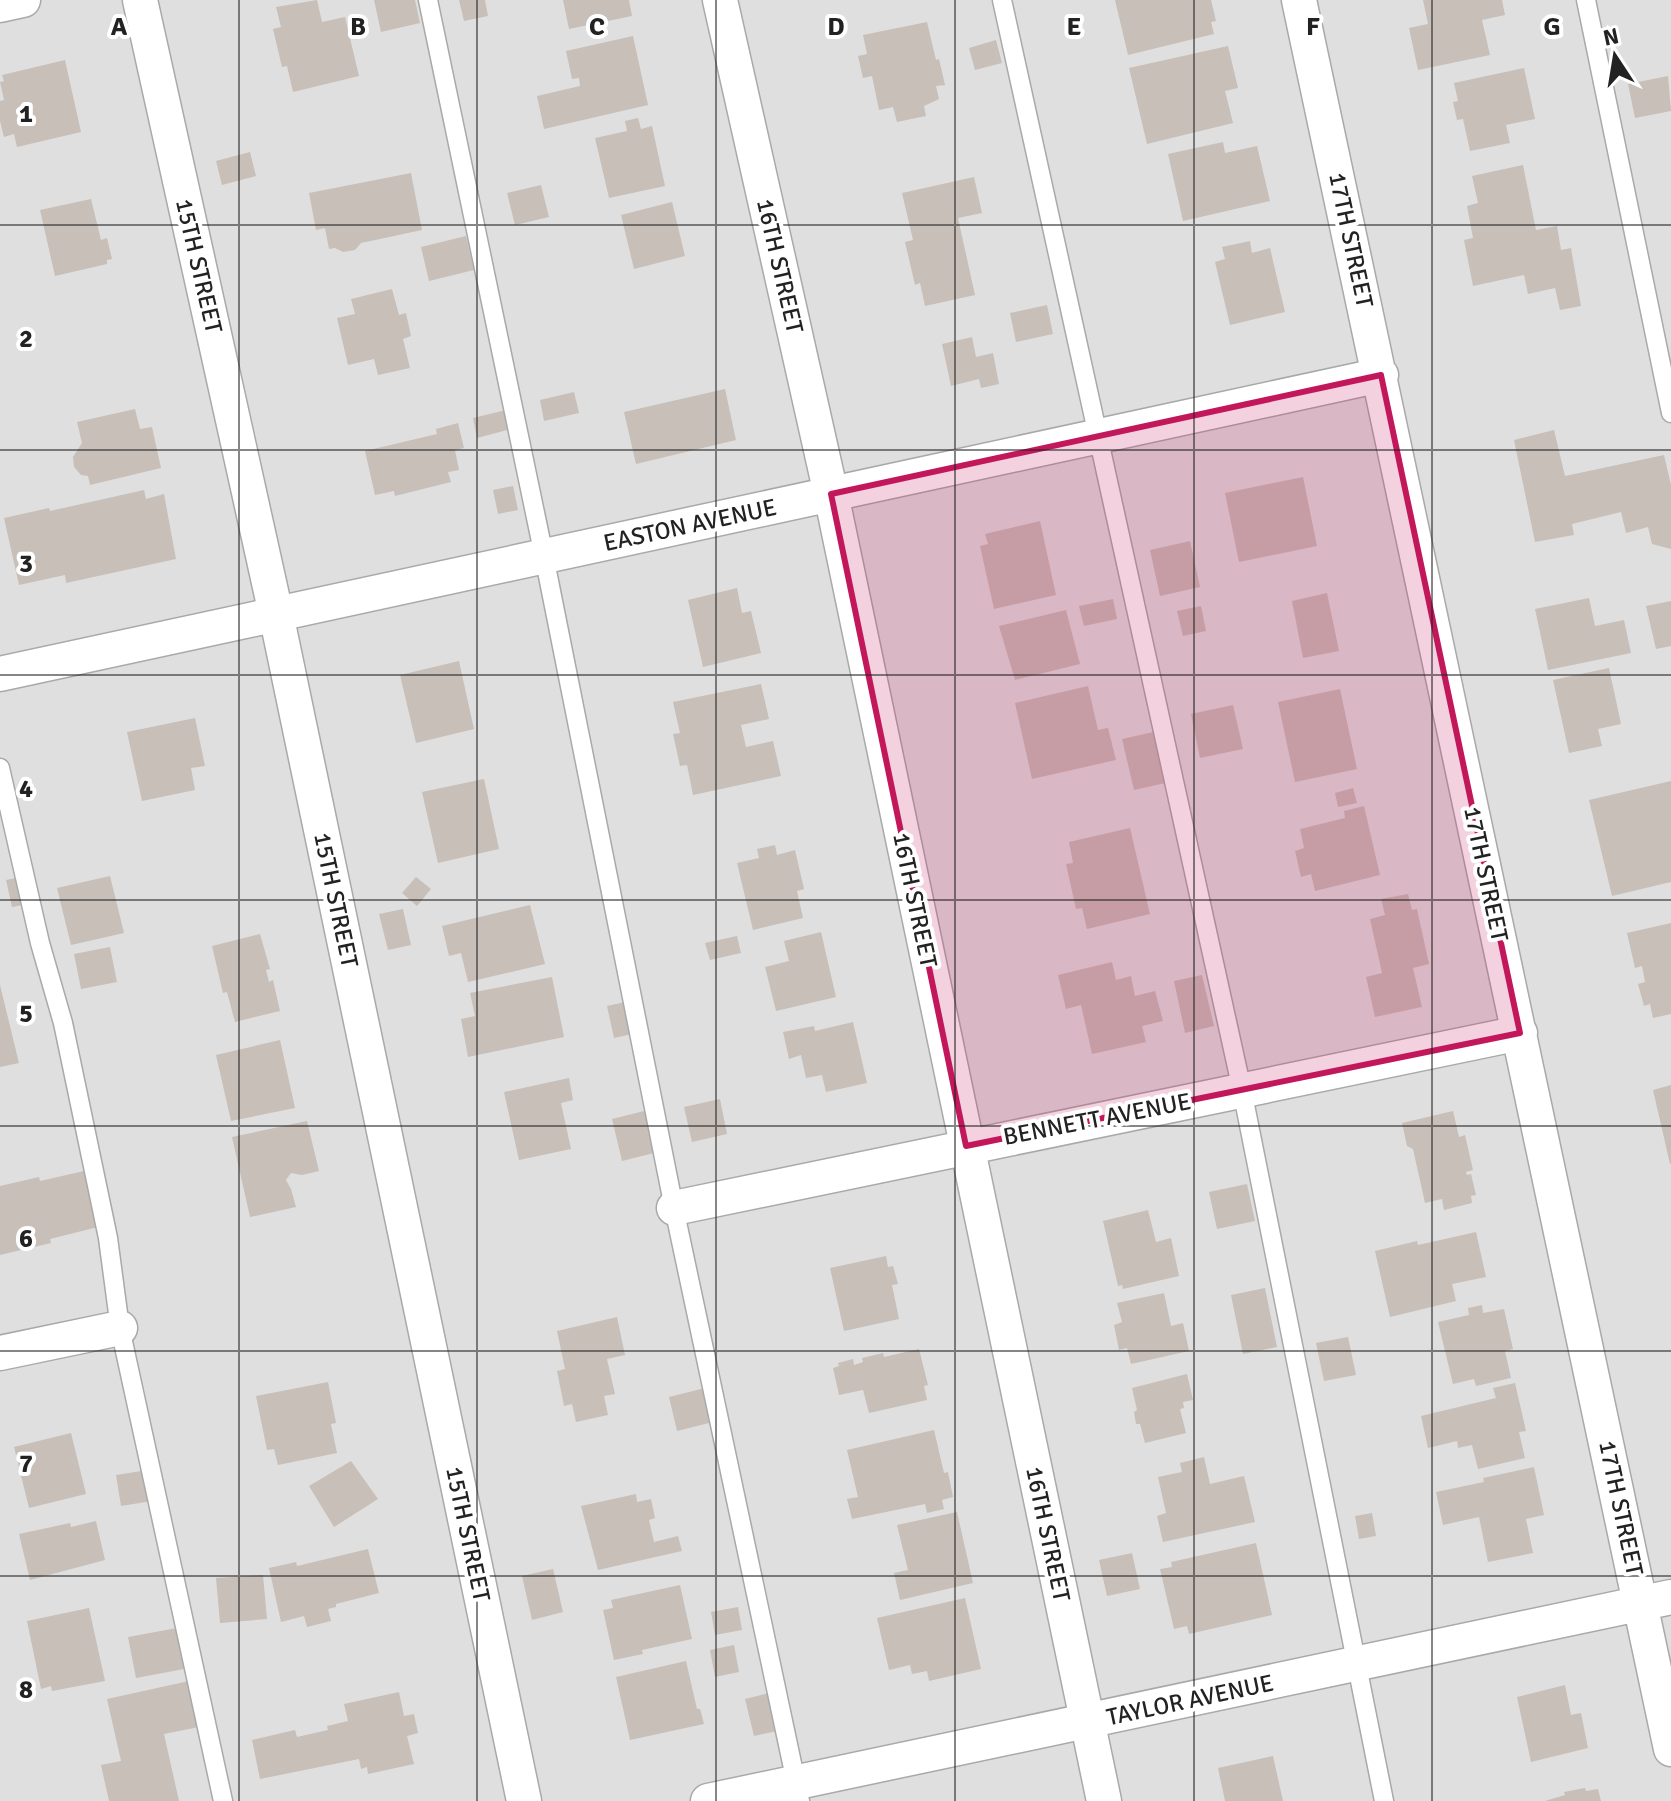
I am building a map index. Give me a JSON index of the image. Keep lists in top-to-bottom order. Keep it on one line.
{"streets":{"street":["17TH STREET","15TH STREET","16TH STREET","EASTON AVENUE","BENNETT AVENUE","TAYLOR AVENUE"]},"crossings":[["17TH STREET","EASTON AVENUE"],["17TH STREET","BENNETT AVENUE"],["17TH STREET","TAYLOR AVENUE"],["15TH STREET","EASTON AVENUE"],["16TH STREET","EASTON AVENUE"],["16TH STREET","BENNETT AVENUE"],["16TH STREET","TAYLOR AVENUE"]],"north":"top","grid":{"columns":["A","B","C","D","E","F","G"],"rows":["1","2","3","4","5","6","7","8"]}}
